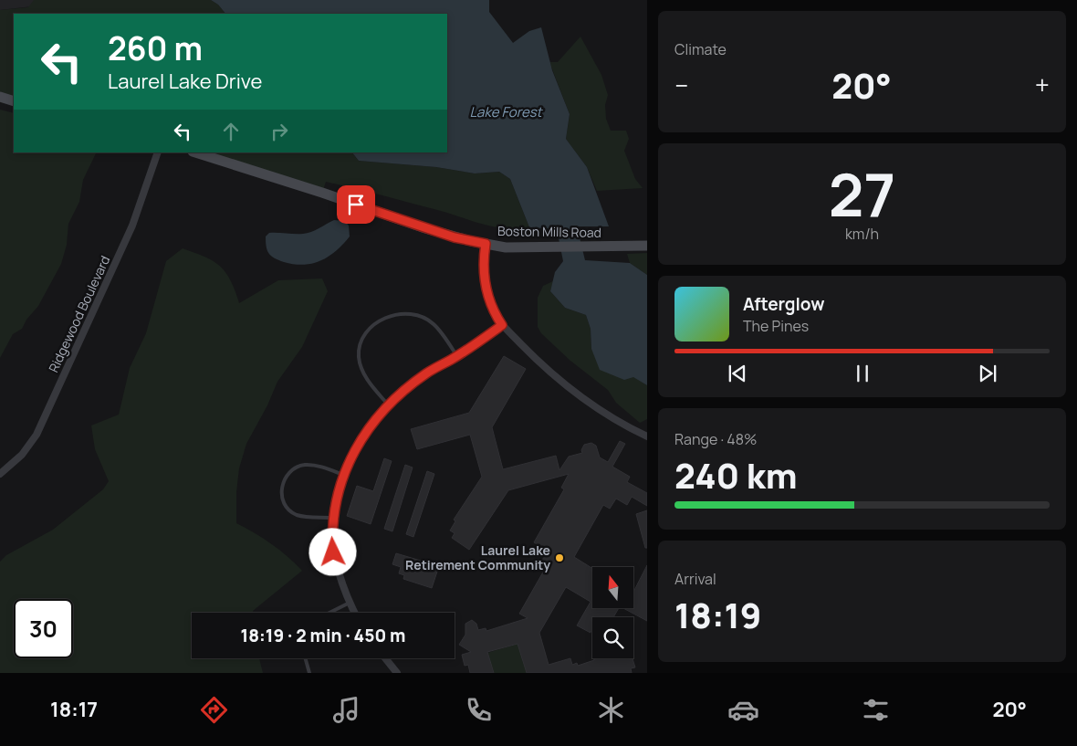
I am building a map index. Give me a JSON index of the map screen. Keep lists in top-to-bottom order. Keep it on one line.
{"streets":{"street":["Boston Mills Road","Ridgewood Boulevard"]},"water":["Lake Forest"],"places":["Laurel Lake Retirement Community"],"north":"top","page":{"tile":["Climate",["27","km/h"],["Range · 48%","240 km"],["Arrival","18:19"]],"turn":["260 m","Laurel Lake Drive"],"heat":["−","20°","+"],"song":["Afterglow","The Pines"],"limit":"30","trip":"18:19 · 2 min · 450 m","tabs":["18:17","20°"]}}
